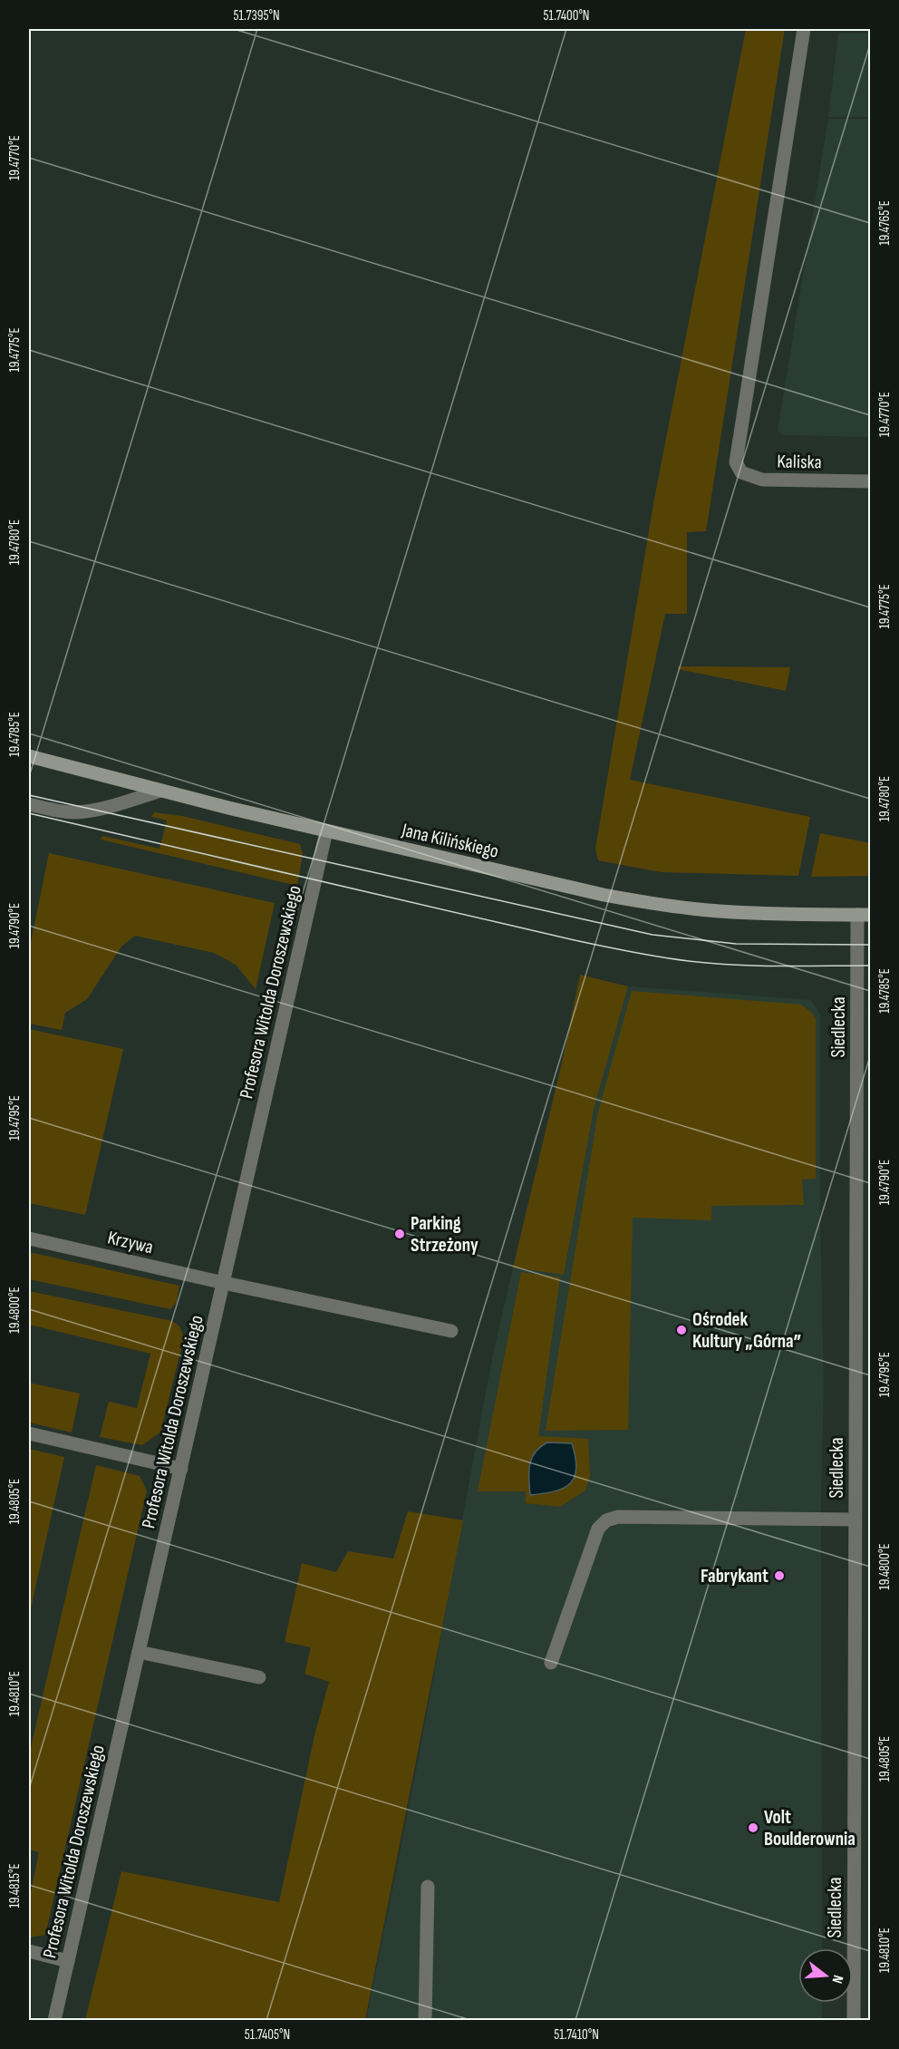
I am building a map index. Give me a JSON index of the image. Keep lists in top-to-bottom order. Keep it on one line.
{"streets":{"street":["Kaliska","Jana Kilińskiego","Profesora Witolda Doroszewskiego","Siedlecka","Krzywa"]},"crossings":[["Jana Kilińskiego","Profesora Witolda Doroszewskiego"],["Jana Kilińskiego","Siedlecka"],["Profesora Witolda Doroszewskiego","Krzywa"]],"places":["Parking Strzeżony","Ośrodek Kultury „Górna”","Fabrykant","Volt Boulderownia"],"north":"right","coordinates":["51.7395°N","51.7400°N","19.4770°E","19.4765°E","19.4775°E","19.4780°E","19.4785°E","19.4790°E","19.4795°E","19.4800°E","19.4805°E","19.4810°E","19.4815°E","51.7405°N","51.7410°N"]}
